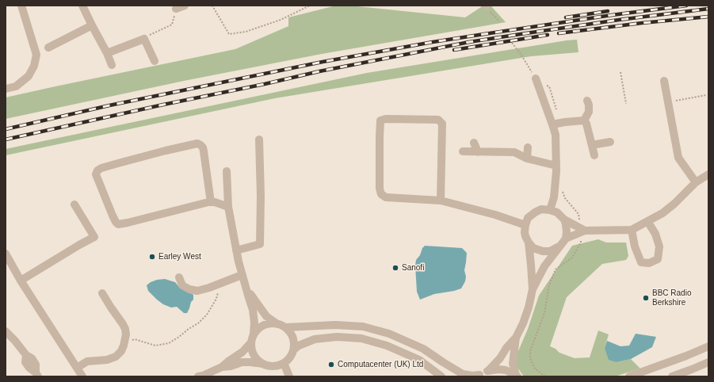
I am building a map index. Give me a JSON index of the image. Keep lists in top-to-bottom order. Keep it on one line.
{"places":["Earley West","Sanofi","BBC Radio Berkshire","Computacenter (UK) Ltd"]}
